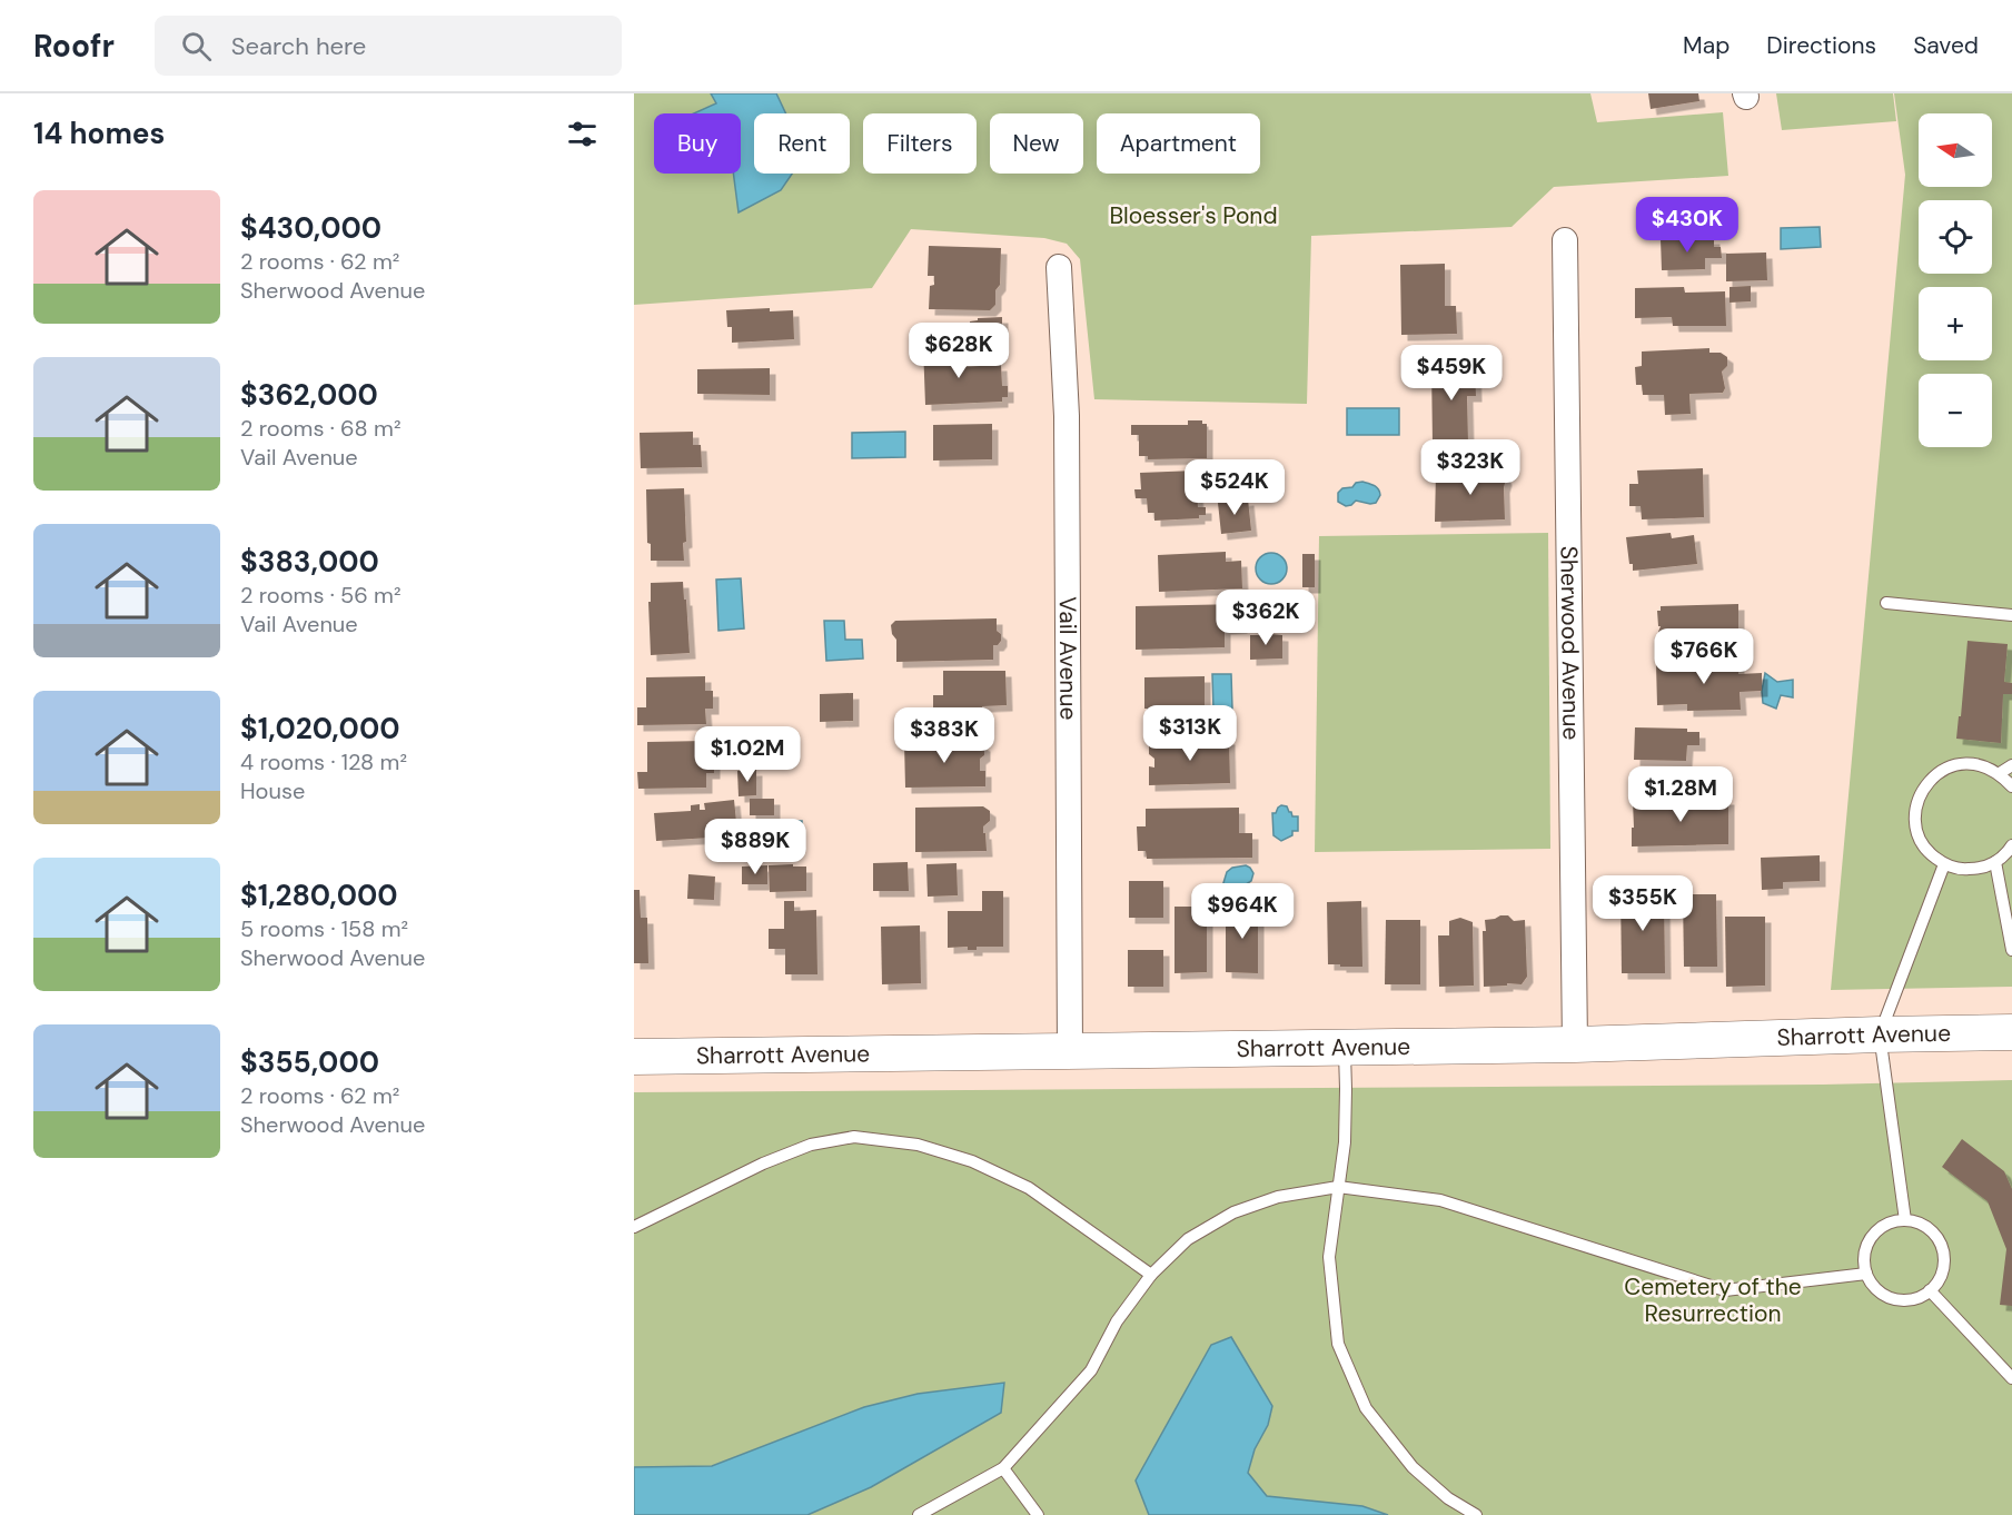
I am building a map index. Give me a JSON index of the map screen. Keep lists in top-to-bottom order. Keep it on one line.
{"streets":{"street":["Sherwood Avenue","Vail Avenue","Sharrott Avenue"]},"crossings":[["Sherwood Avenue","Sharrott Avenue"],["Vail Avenue","Sharrott Avenue"]],"parks":["Bloesser's Pond","Cemetery of the Resurrection"],"north":"left","page":{"header":"Roofr","search":"Search here","nav":["Map","Directions","Saved"],"heading":"14 homes","map_buttons":["+","−"],"chip":["Buy","Rent","Filters","New","Apartment"],"list":[{"name":"$430,000","note":"2 rooms · 62 m² · Sherwood Avenue"},{"name":"$362,000","note":"2 rooms · 68 m² · Vail Avenue"},{"name":"$383,000","note":"2 rooms · 56 m² · Vail Avenue"},{"name":"$1,020,000","note":"4 rooms · 128 m² · House"},{"name":"$1,280,000","note":"5 rooms · 158 m² · Sherwood Avenue"},{"name":"$355,000","note":"2 rooms · 62 m² · Sherwood Avenue"}],"price":["$430K","$628K","$459K","$323K","$524K","$362K","$766K","$313K","$383K","$1.02M","$1.28M","$889K","$355K","$964K"]}}
